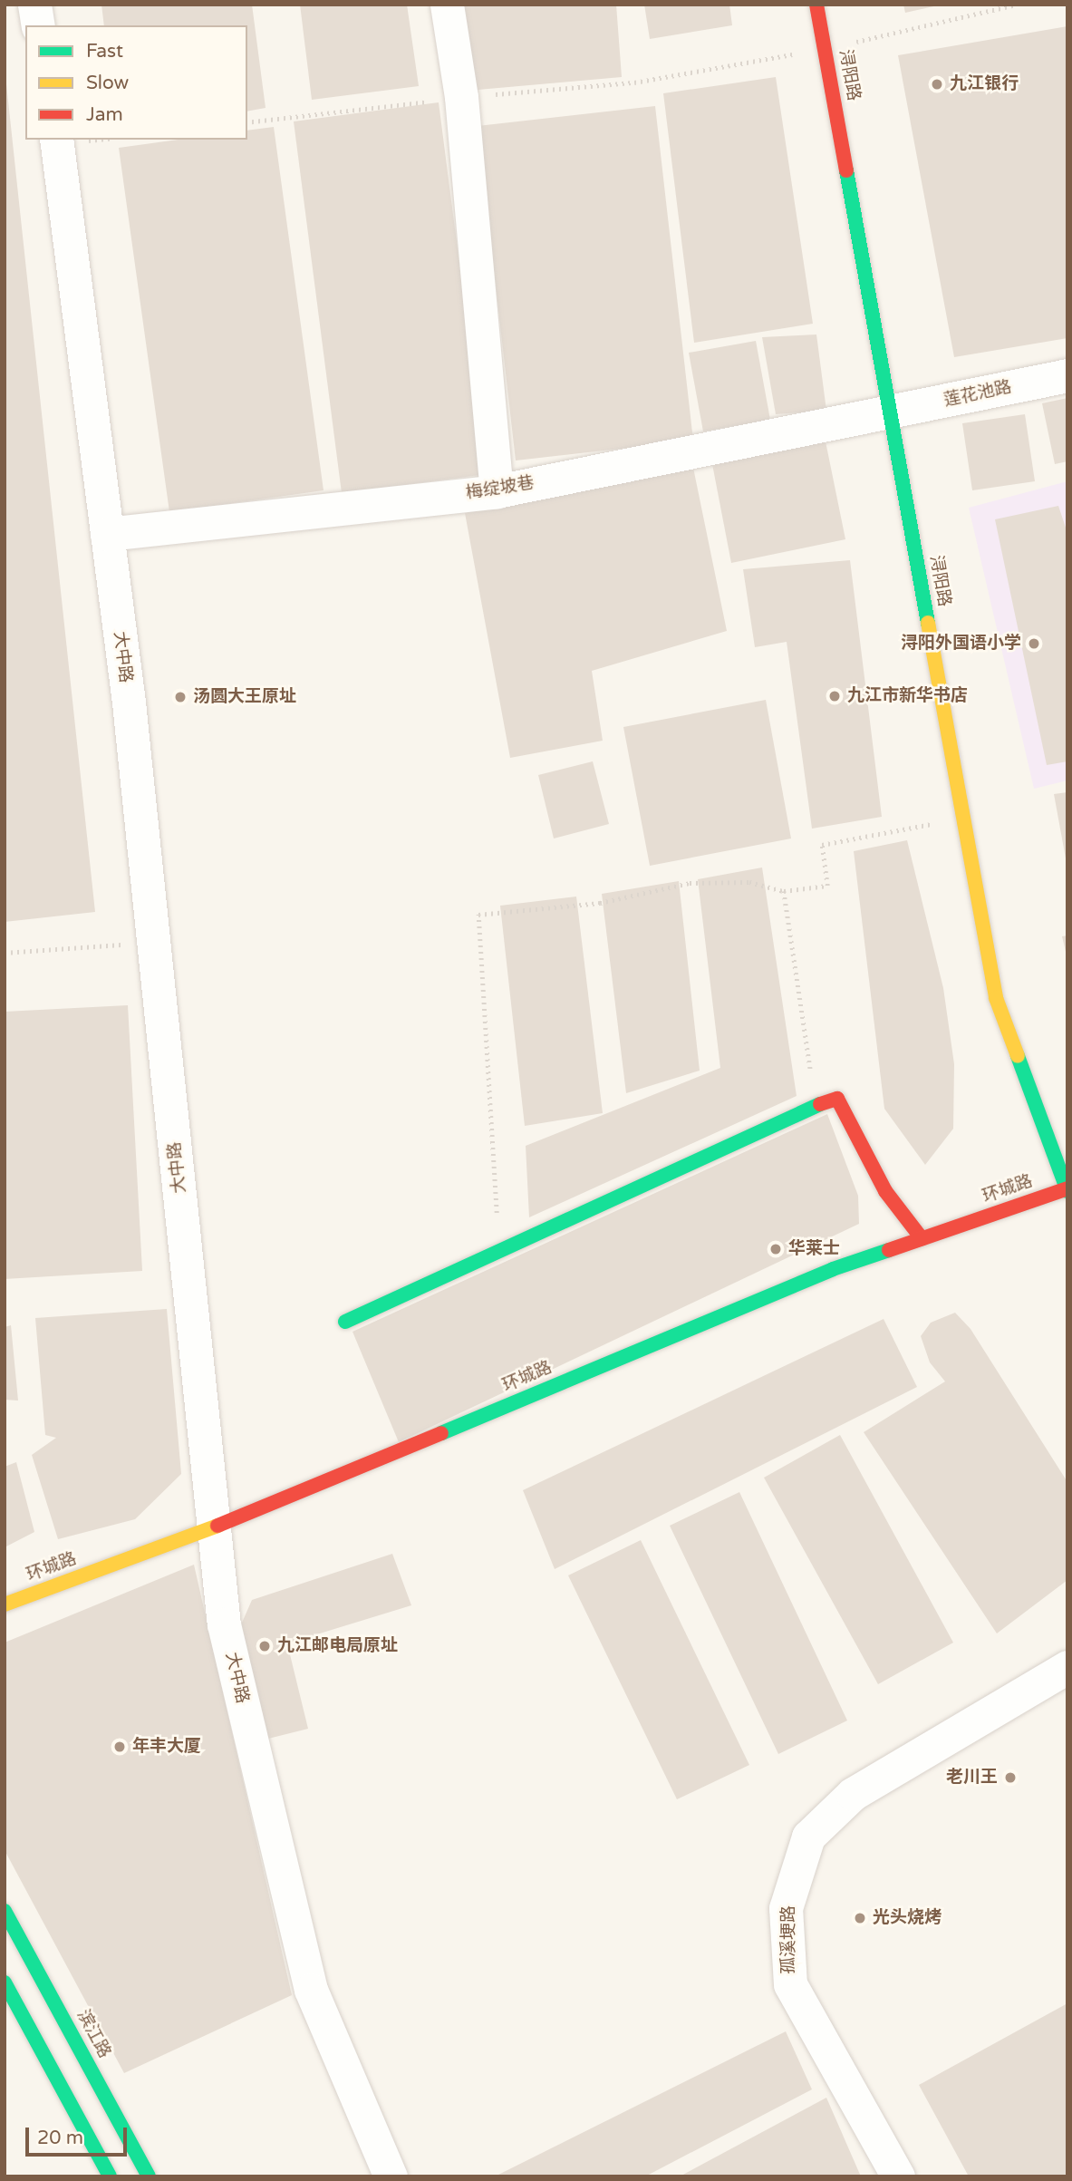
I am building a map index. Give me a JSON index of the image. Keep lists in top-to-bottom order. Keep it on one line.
{"streets":{"street":["浔阳路","莲花池路","梅绽坡巷","大中路","环城路","孤溪埂路","滨江路"]},"crossings":[["浔阳路","莲花池路"],["浔阳路","梅绽坡巷"],["浔阳路","环城路"],["莲花池路","梅绽坡巷"],["梅绽坡巷","大中路"],["大中路","环城路"]],"places":["九江银行","浔阳外国语小学","九江市新华书店","汤圆大王原址","华莱士","九江邮电局原址","年丰大厦","老川王","光头烧烤"],"legend":["Fast","Slow","Jam"],"scale_bar":"20 m"}
